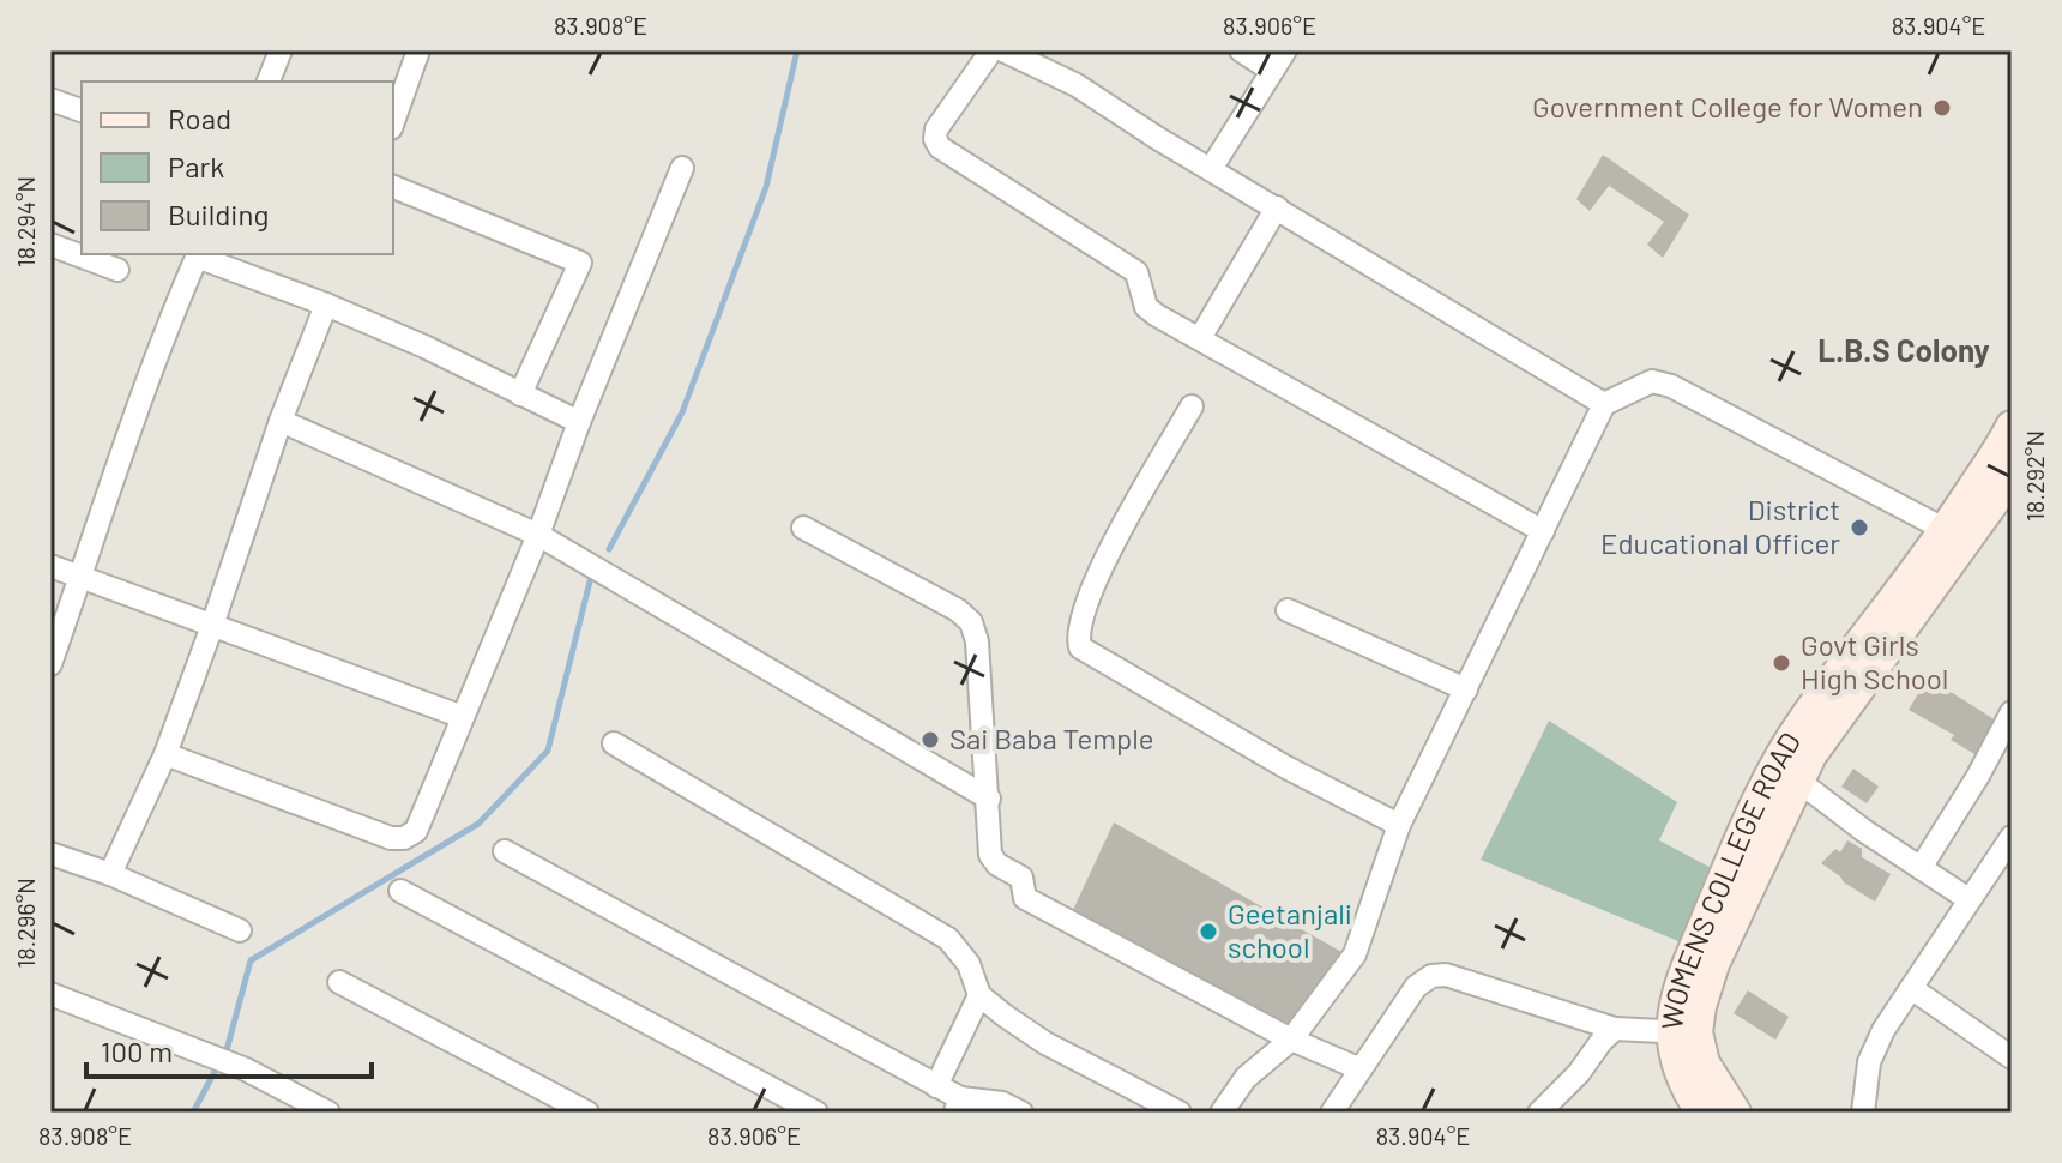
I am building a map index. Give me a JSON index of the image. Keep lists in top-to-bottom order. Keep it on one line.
{"streets":{"main road":["WOMENS COLLEGE ROAD"]},"districts":["L.B.S Colony"],"places":["Government College for Women","District Educational Officer","Govt Girls High School","Sai Baba Temple","Geetanjali school"],"legend":["Road","Park","Building"],"scale_bar":"100 m","coordinates":["83.908°E","83.906°E","83.904°E","18.294°N","18.292°N","18.296°N"]}
